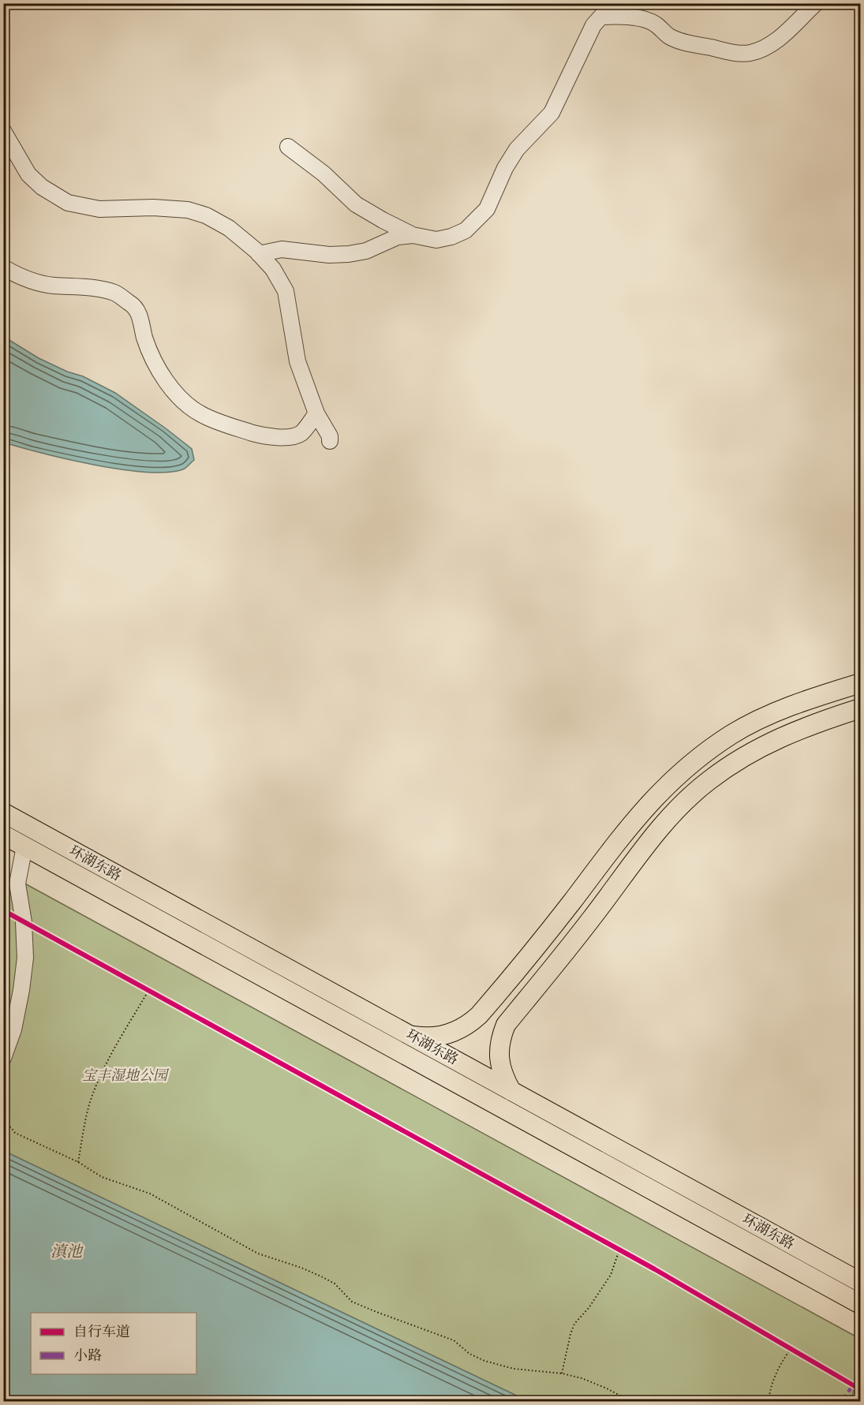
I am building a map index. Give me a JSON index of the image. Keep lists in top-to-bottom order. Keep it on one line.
{"streets":{"main road":["环湖东路"]},"water":["滇池"],"parks":["宝丰湿地公园"],"legend":["自行车道","小路"]}
